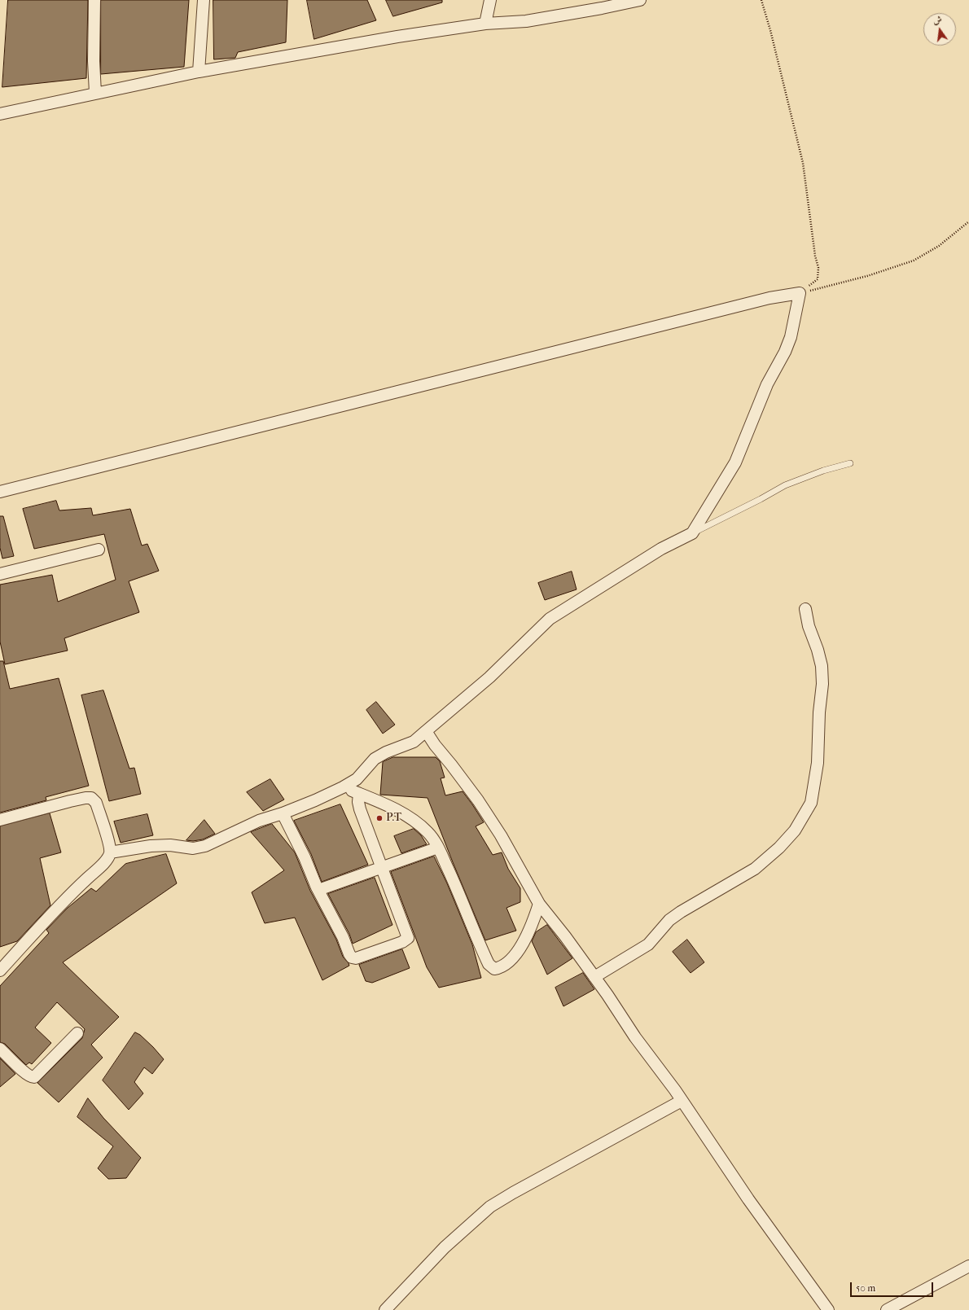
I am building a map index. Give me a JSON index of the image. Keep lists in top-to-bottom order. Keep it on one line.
{"places":["P.T"],"scale_bar":"50 m","north":"top"}
